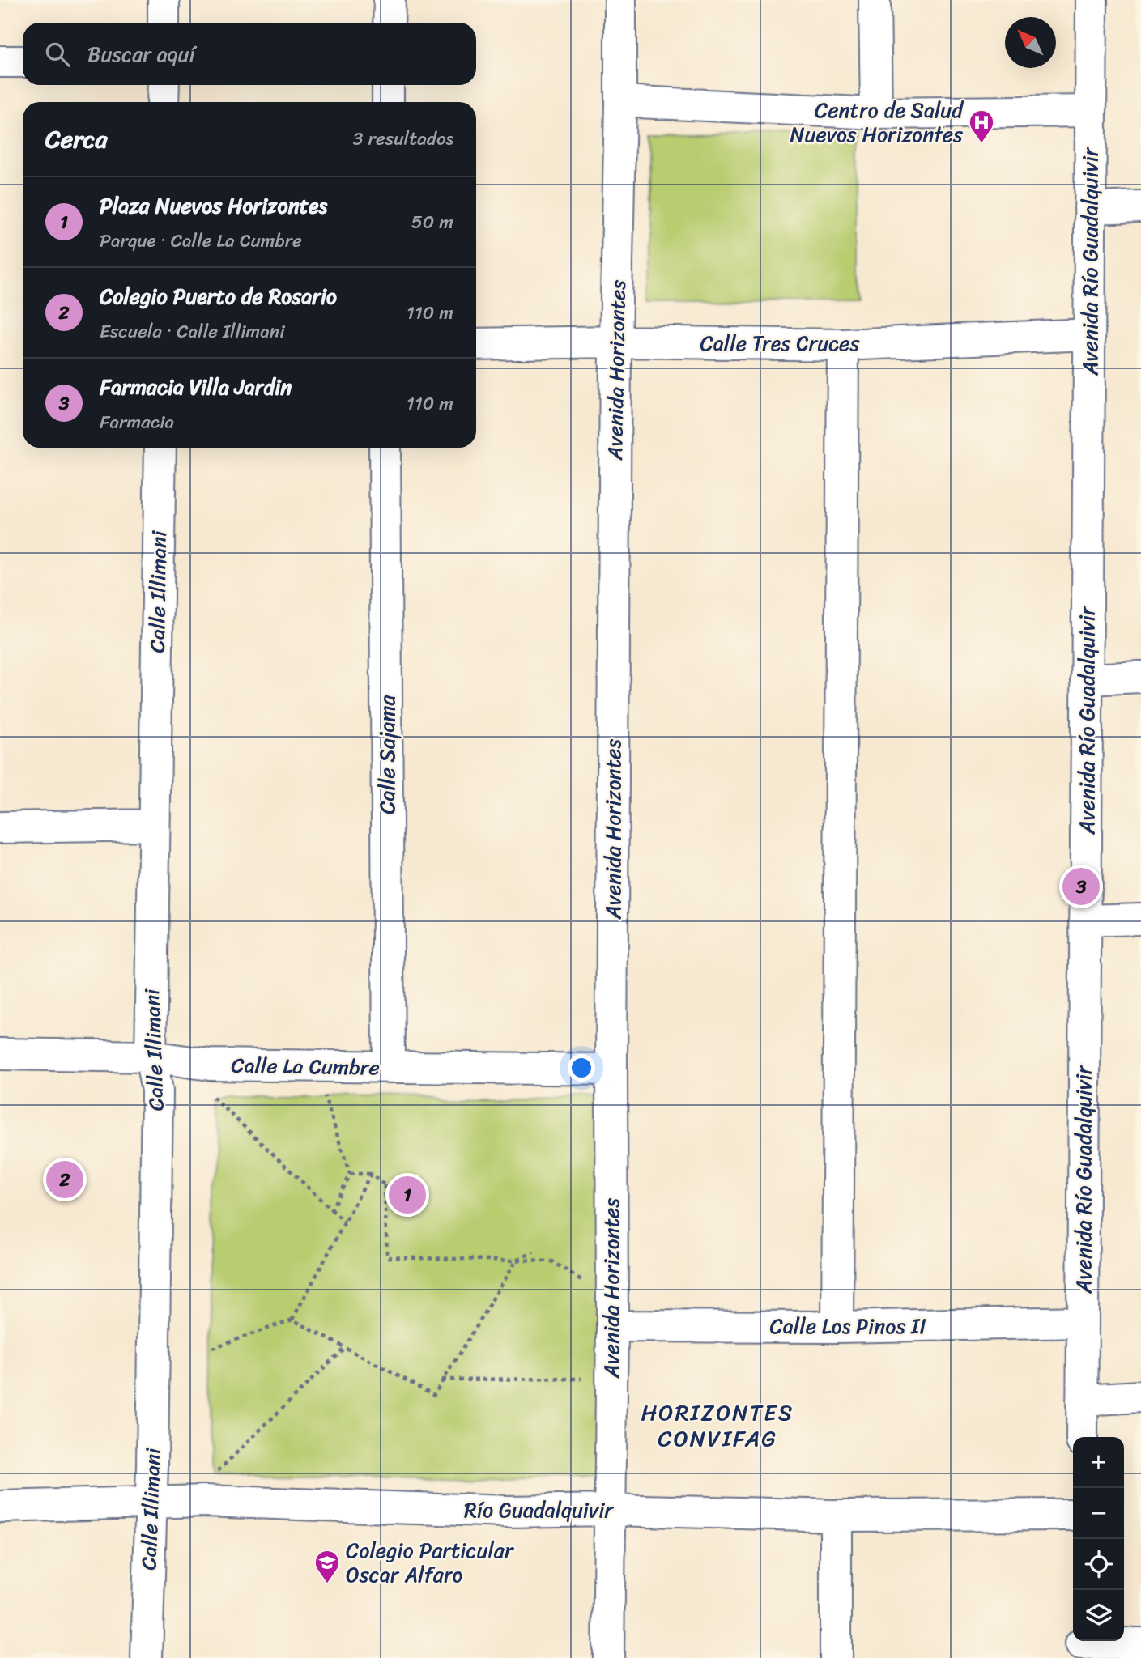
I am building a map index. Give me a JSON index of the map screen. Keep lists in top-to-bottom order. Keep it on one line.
{"streets":{"street":["Avenida Río Guadalquivir","Calle Tres Cruces","Avenida Horizontes","Calle Illimani","Calle Sajama","Calle La Cumbre","Calle Los Pinos II","Río Guadalquivir"]},"crossings":[["Avenida Río Guadalquivir","Calle Tres Cruces"],["Avenida Río Guadalquivir","Calle Los Pinos II"],["Calle Tres Cruces","Avenida Horizontes"],["Avenida Horizontes","Calle La Cumbre"],["Avenida Horizontes","Calle Los Pinos II"],["Avenida Horizontes","Río Guadalquivir"],["Calle Illimani","Calle La Cumbre"],["Calle Illimani","Río Guadalquivir"],["Calle Sajama","Calle La Cumbre"]],"districts":["HORIZONTES CONVIFAG"],"places":{"hospital":["Centro de Salud Nuevos Horizontes"],"school or university":["Colegio Particular Oscar Alfaro"]},"north":"top left","page":{"search":"Buscar aquí","heading":["Cerca","3 resultados"],"list":[{"mark":"1","name":"Plaza Nuevos Horizontes","note":"Parque · Calle La Cumbre","value":"50 m"},{"mark":"2","name":"Colegio Puerto de Rosario","note":"Escuela · Calle Illimani","value":"110 m"},{"mark":"3","name":"Farmacia Villa Jardin","note":"Farmacia","value":"110 m"}],"pins":["3","2","1"],"map_buttons":["+","−"]}}
